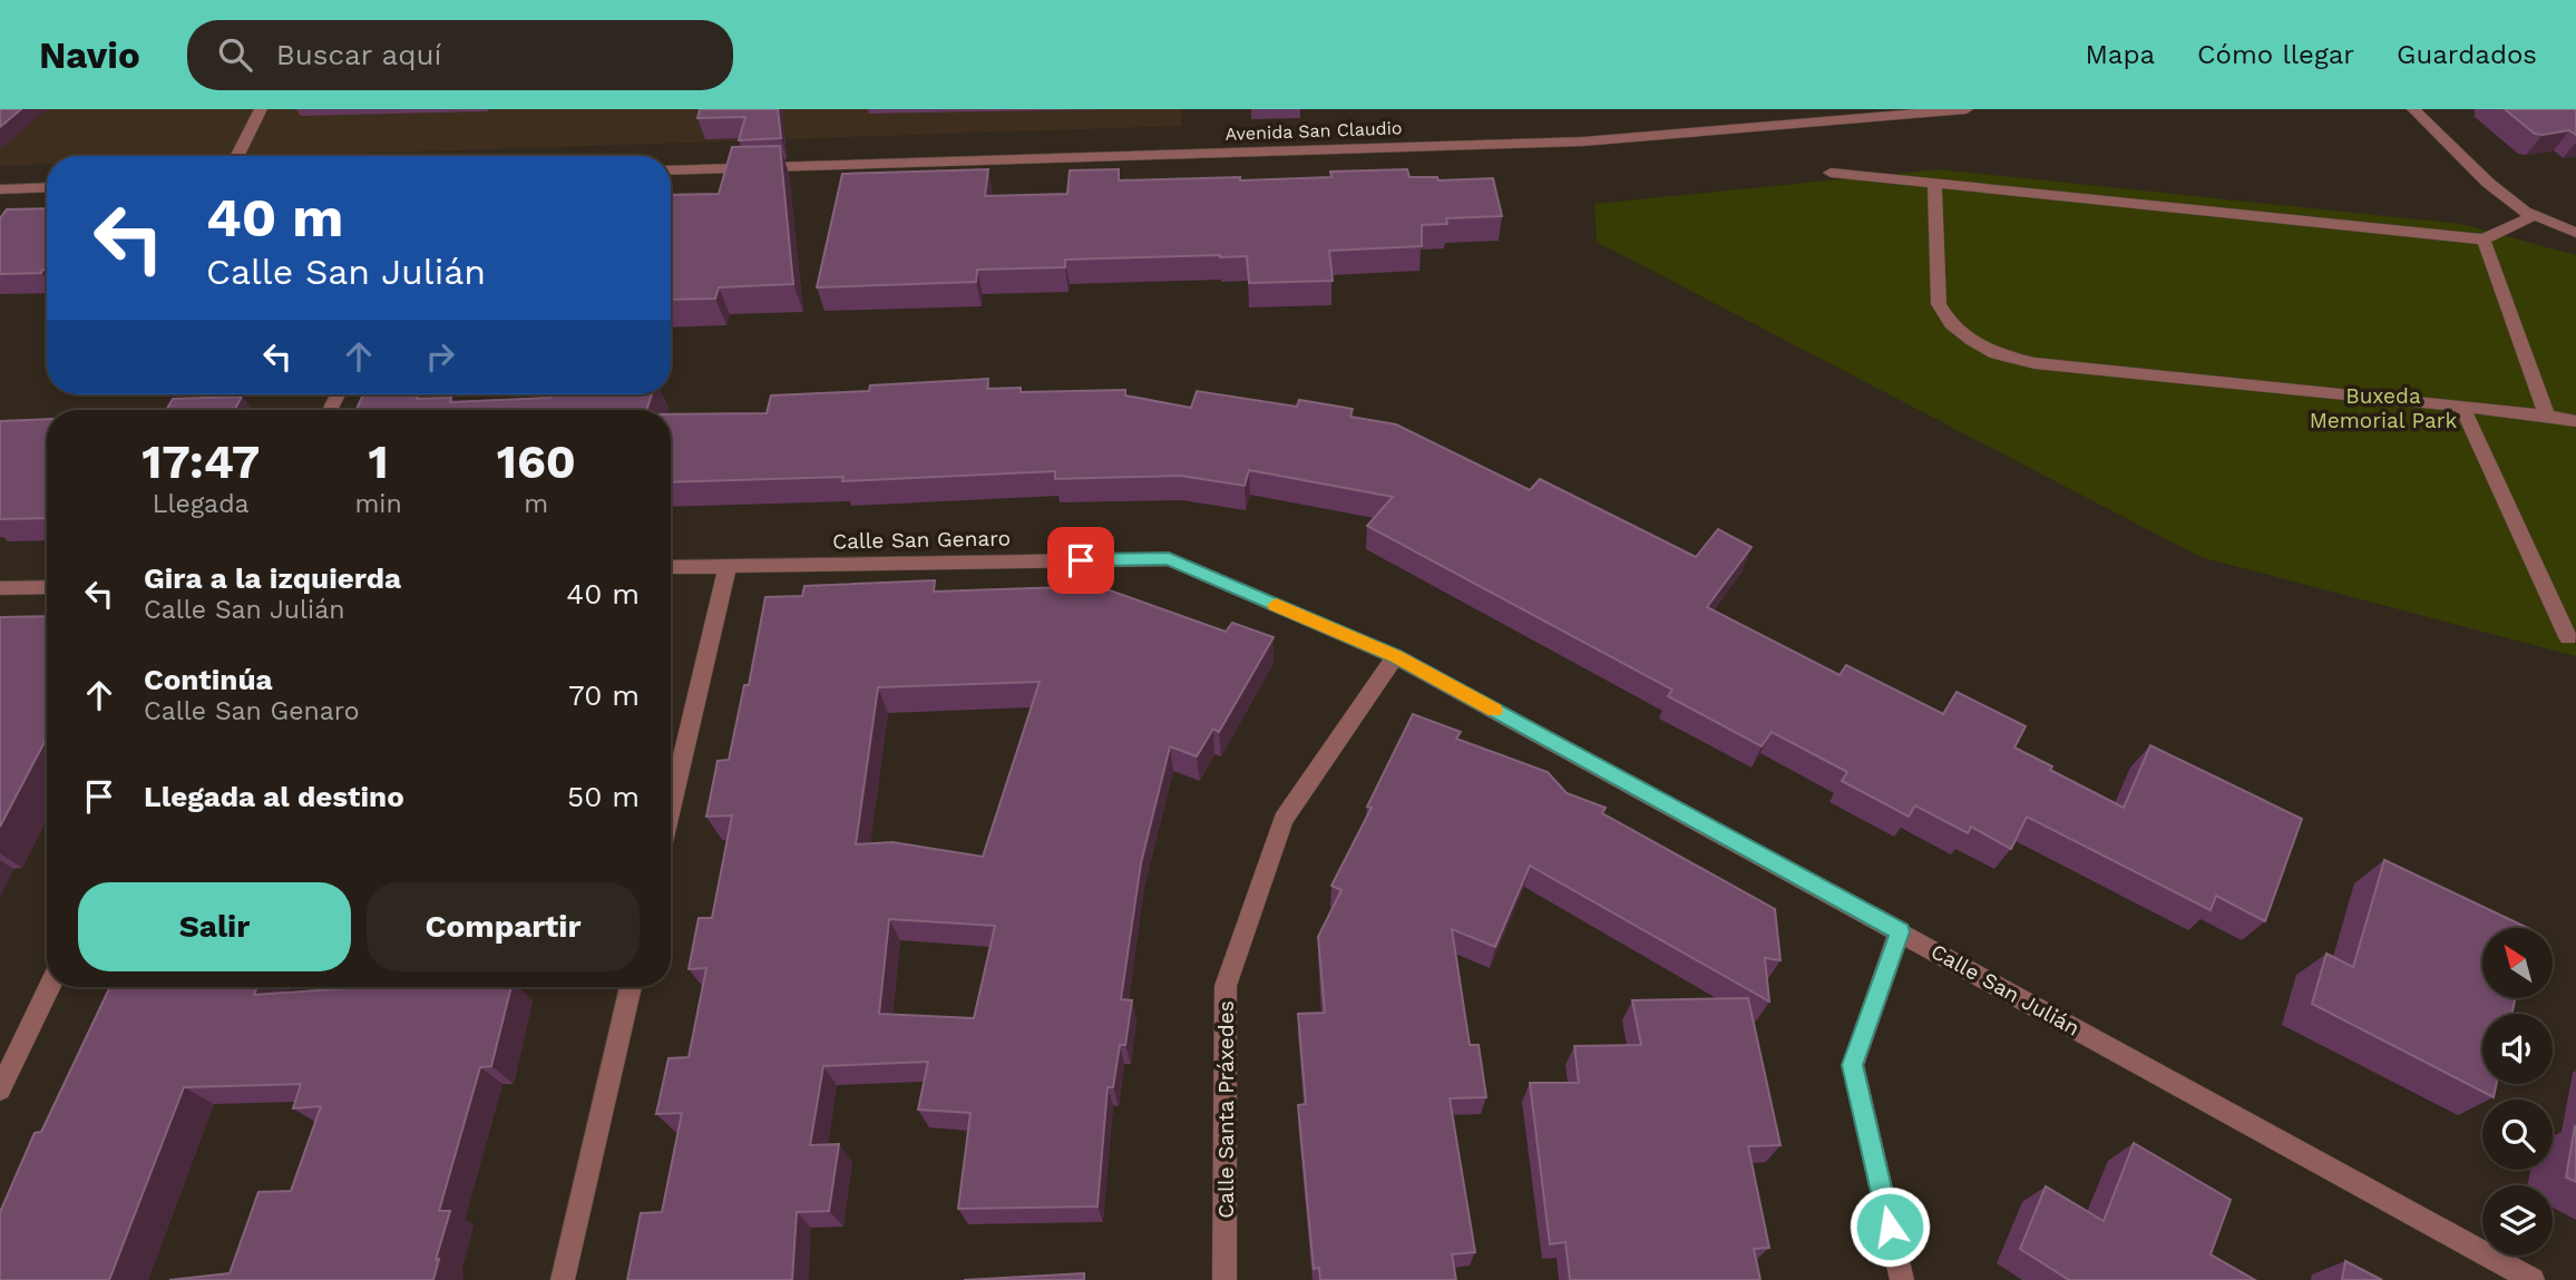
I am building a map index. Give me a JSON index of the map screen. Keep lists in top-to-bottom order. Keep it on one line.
{"streets":{"street":["Avenida San Claudio","Calle San Genaro","Calle San Julián","Calle Santa Práxedes"]},"crossings":[["Calle San Genaro","Calle San Julián"],["Calle San Genaro","Calle Santa Práxedes"],["Calle San Julián","Calle Santa Práxedes"]],"parks":["Buxeda Memorial Park"],"north":"top left","page":{"header":"Navio","search":"Buscar aquí","nav":["Mapa","Cómo llegar","Guardados"],"turn":["40 m","Calle San Julián"],"eta":["17:47","Llegada","1","min","160","m"],"list":[{"name":"Gira a la izquierda","note":"Calle San Julián","value":"40 m"},{"name":"Continúa","note":"Calle San Genaro","value":"70 m"},{"name":"Llegada al destino","value":"50 m"}],"buttons":["Salir","Compartir"]}}
